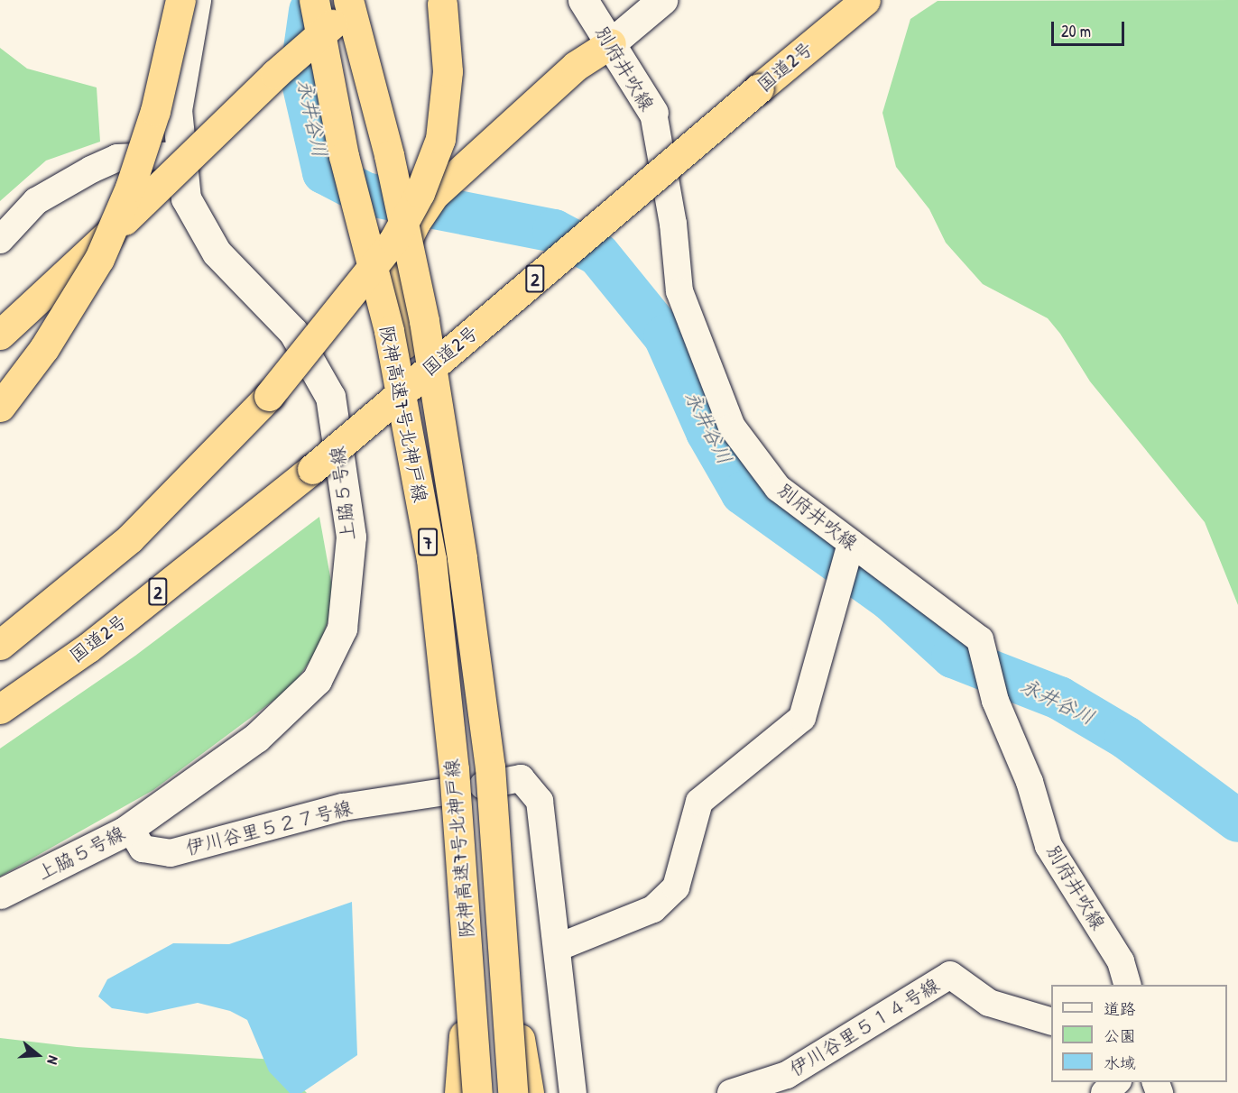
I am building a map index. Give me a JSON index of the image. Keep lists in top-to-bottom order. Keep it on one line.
{"streets":{"highway":["国道2号","2","阪神高速7号北神戸線","7"],"street":["別府井吹線","上脇５号線","伊川谷里５２７号線","伊川谷里５１４号線"]},"crossings":[["上脇５号線","伊川谷里５２７号線"]],"water":["永井谷川"],"legend":["道路","公園","水域"],"scale_bar":"20 m","north":"right"}
